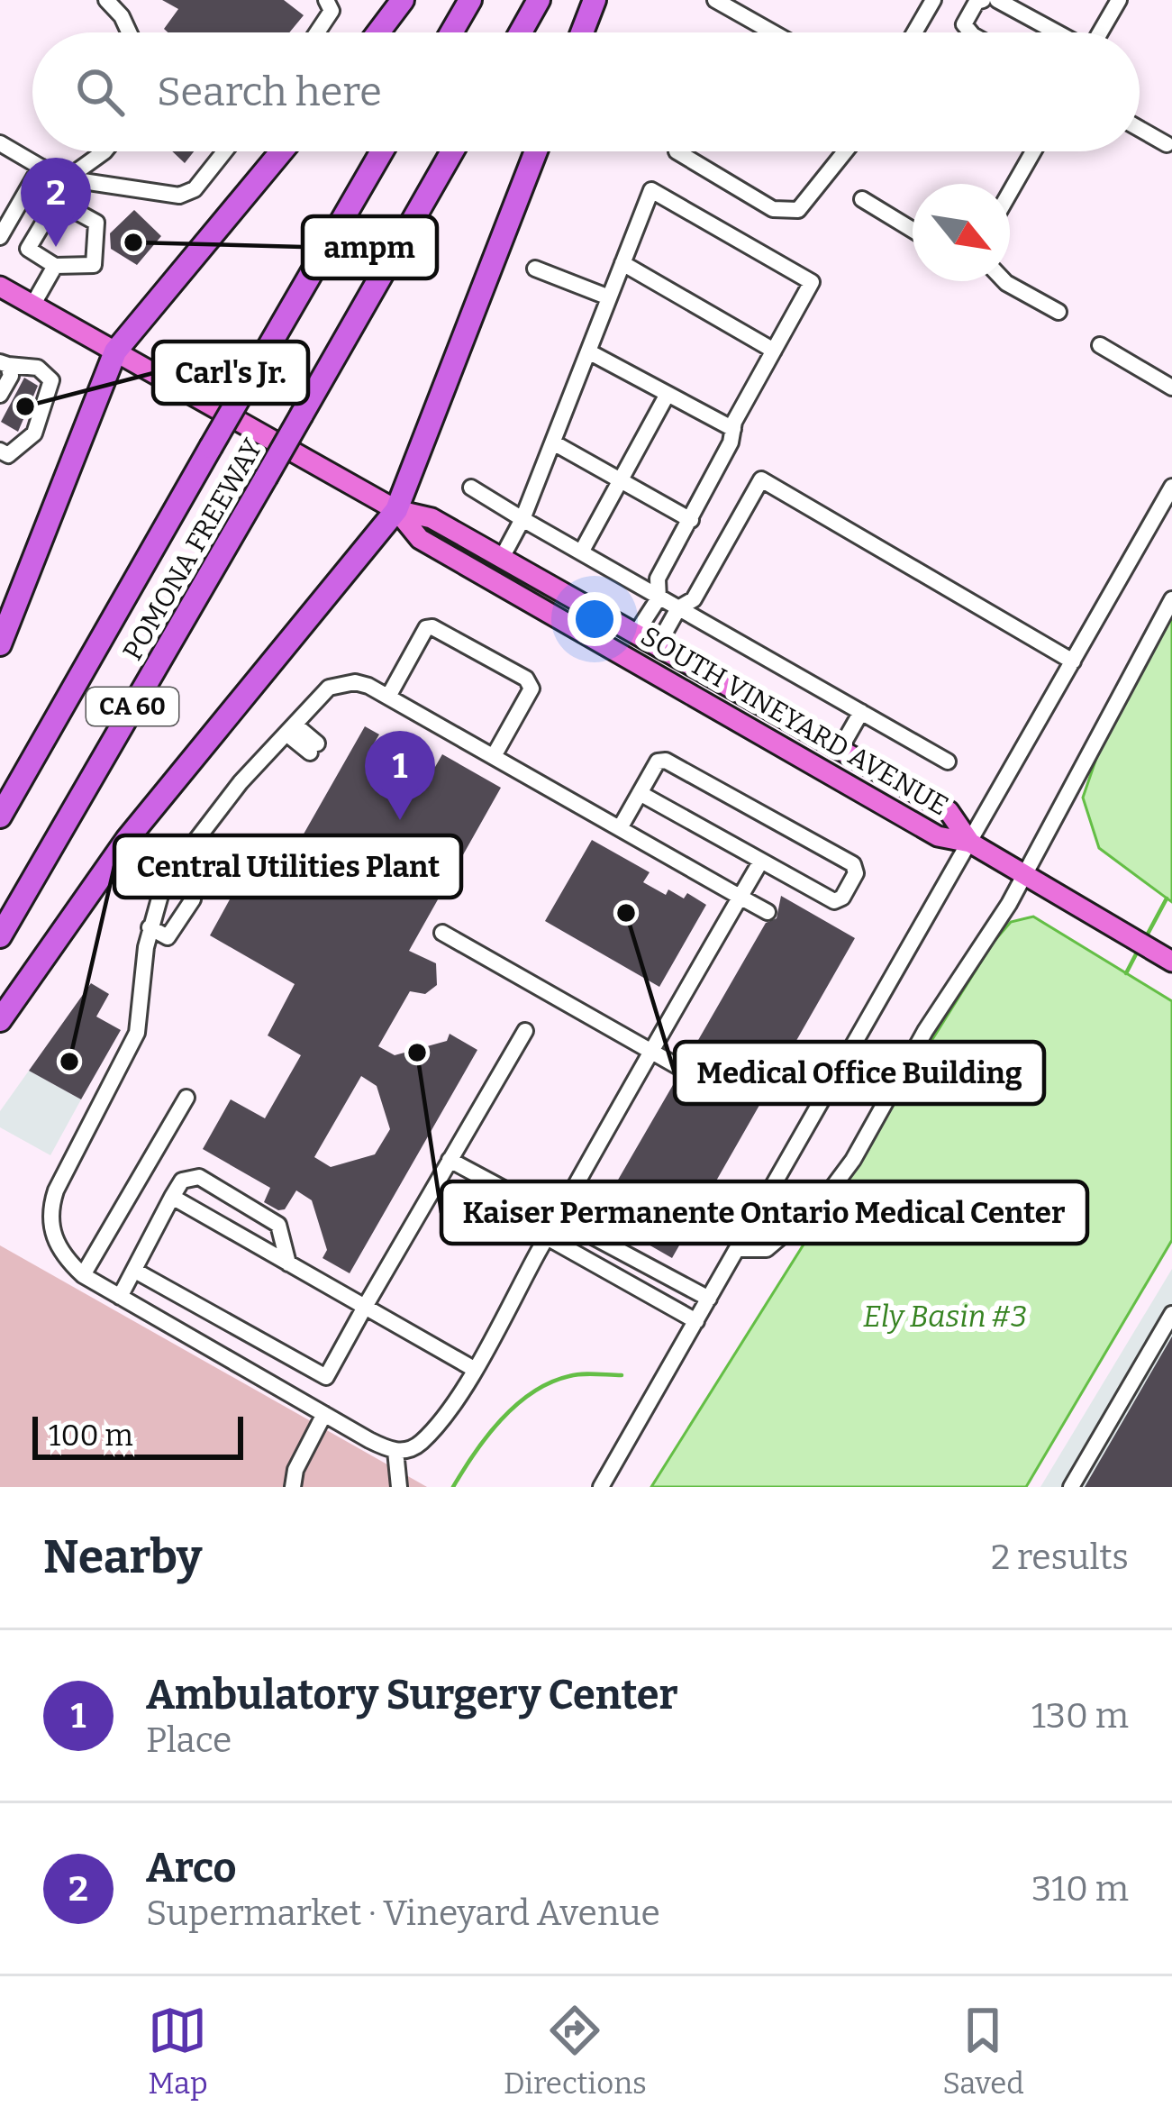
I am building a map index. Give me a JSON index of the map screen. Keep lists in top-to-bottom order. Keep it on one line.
{"streets":{"highway":["POMONA FREEWAY","CA 60"],"main road":["SOUTH VINEYARD AVENUE"]},"water":["Ely Basin #3"],"places":["ampm","Carl's Jr.","Medical Office Building","Kaiser Permanente Ontario Medical Center","Central Utilities Plant"],"scale_bar":"100 m","north":"bottom right","page":{"search":"Search here","pins":["2","1"],"scale":"100 m","heading":["Nearby","2 results"],"list":[{"mark":"1","name":"Ambulatory Surgery Center","note":"Place","value":"130 m"},{"mark":"2","name":"Arco","note":"Supermarket · Vineyard Avenue","value":"310 m"}],"nav":["Map","Directions","Saved"]}}
